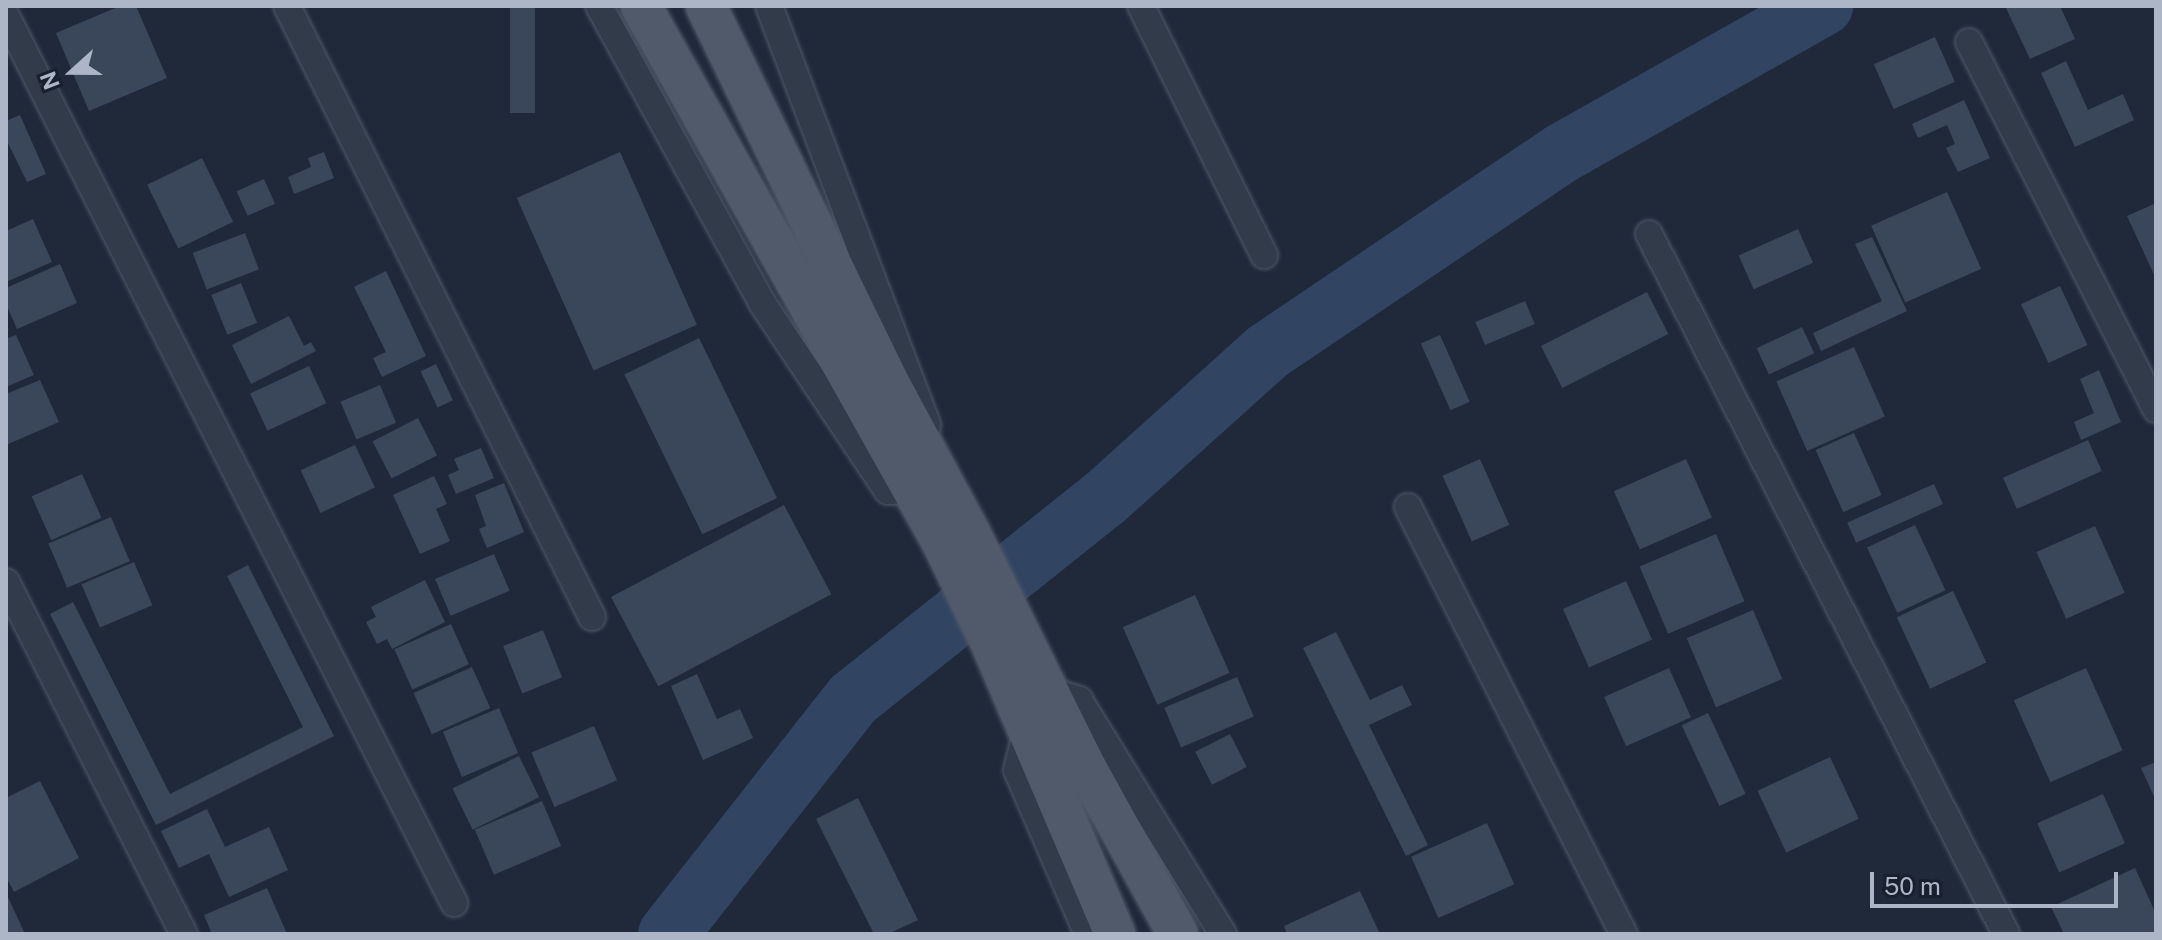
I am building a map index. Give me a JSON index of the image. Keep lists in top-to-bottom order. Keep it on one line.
{"scale_bar":"50 m","north":"left"}
